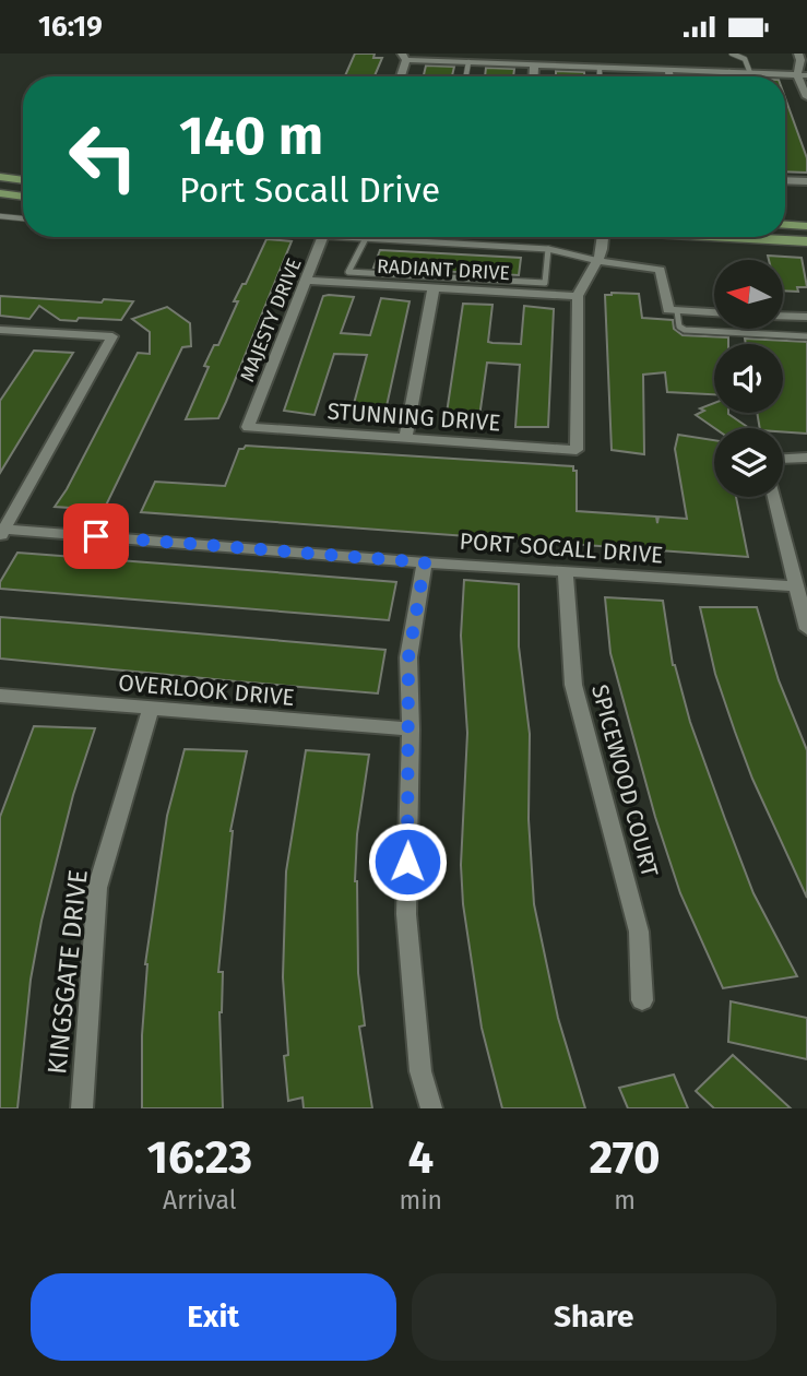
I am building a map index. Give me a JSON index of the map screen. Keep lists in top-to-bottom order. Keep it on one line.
{"streets":{"street":["RADIANT DRIVE","MAJESTY DRIVE","STUNNING DRIVE","PORT SOCALL DRIVE","OVERLOOK DRIVE","SPICEWOOD COURT","KINGSGATE DRIVE"]},"crossings":[["RADIANT DRIVE","MAJESTY DRIVE"],["RADIANT DRIVE","STUNNING DRIVE"],["MAJESTY DRIVE","STUNNING DRIVE"],["PORT SOCALL DRIVE","SPICEWOOD COURT"],["OVERLOOK DRIVE","KINGSGATE DRIVE"]],"north":"left","page":{"status":"16:19","turn":["140 m","Port Socall Drive"],"eta":["16:23","Arrival","4","min","270","m"],"buttons":["Exit","Share"]}}
